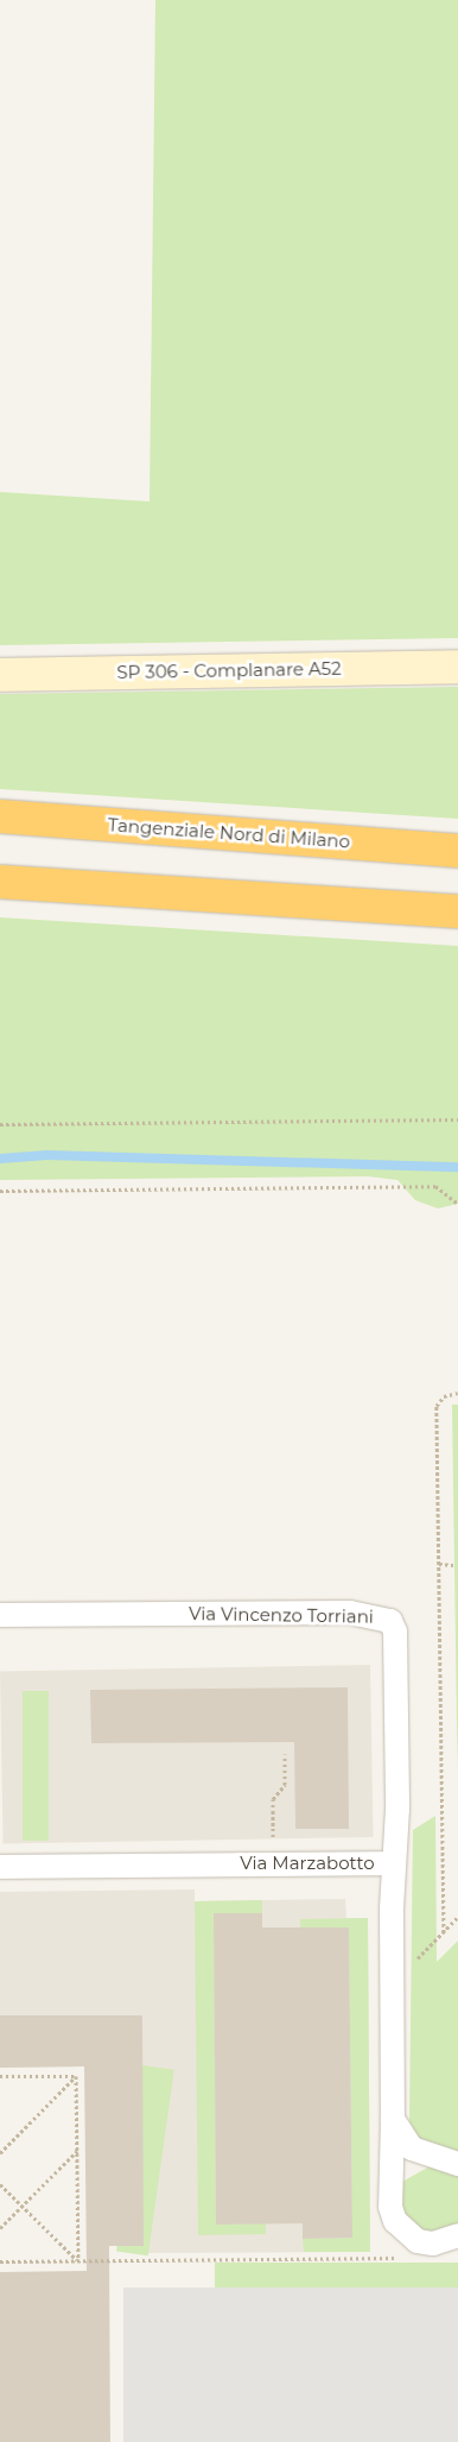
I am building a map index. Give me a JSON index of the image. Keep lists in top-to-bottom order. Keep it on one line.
{"streets":{"highway":["Tangenziale Nord di Milano"],"main road":["SP 306 - Complanare A52"],"street":["Via Vincenzo Torriani","Via Marzabotto"]},"crossings":[["Via Vincenzo Torriani","Via Marzabotto"]]}
